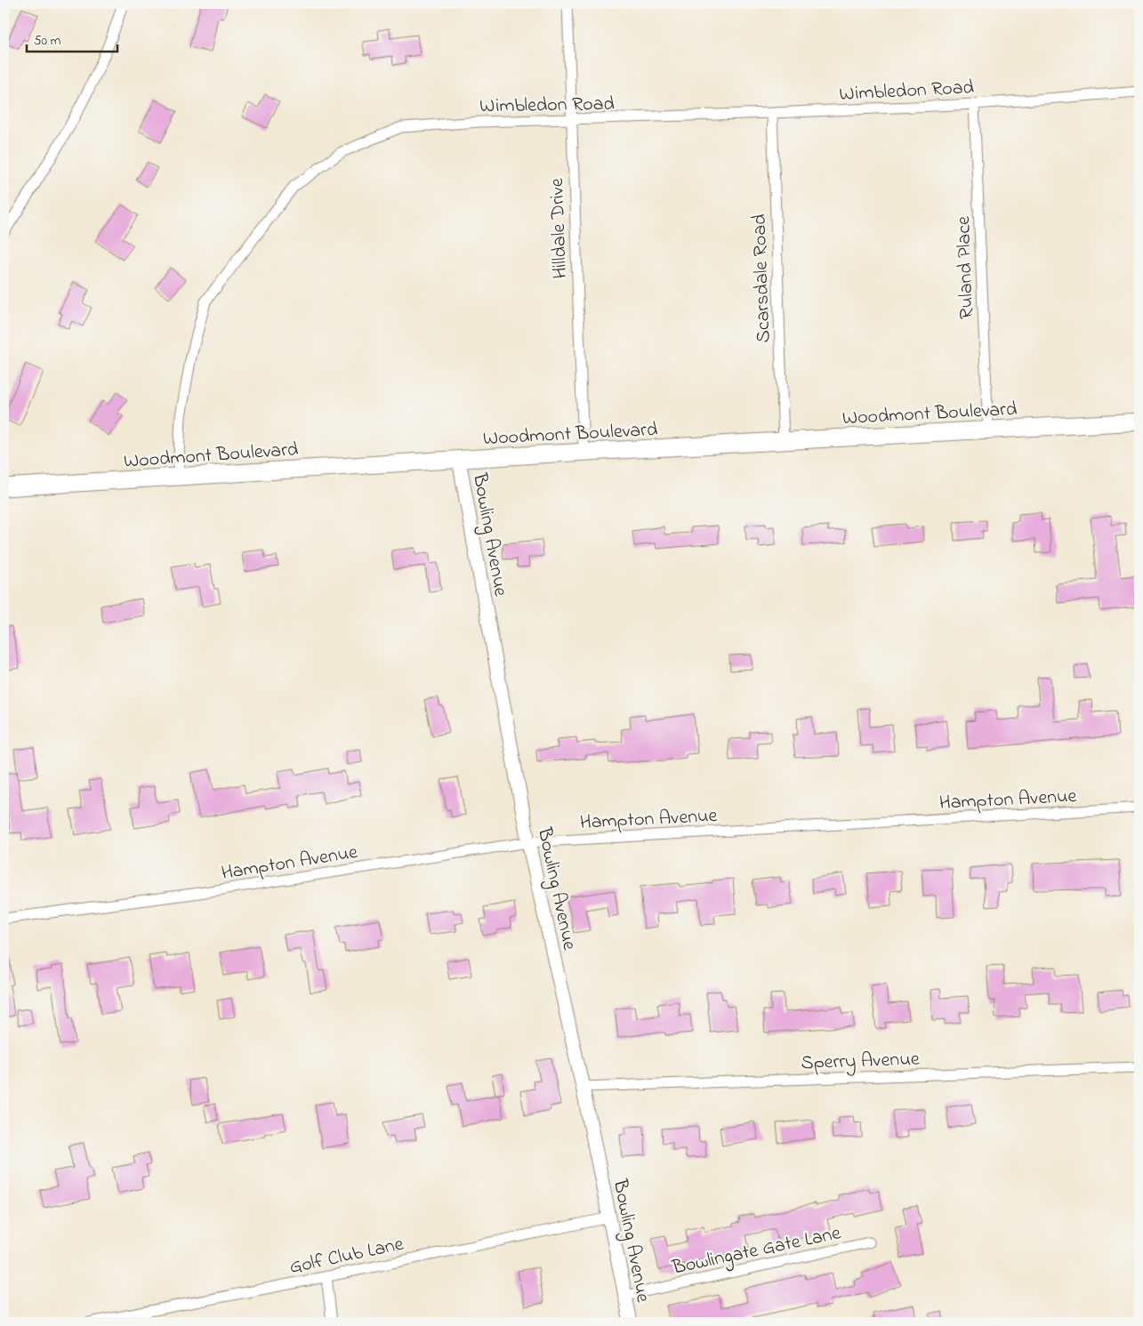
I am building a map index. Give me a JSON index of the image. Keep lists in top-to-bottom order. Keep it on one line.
{"streets":{"main road":["Woodmont Boulevard"],"street":["Wimbledon Road","Hilldale Drive","Ruland Place","Scarsdale Road","Bowling Avenue","Hampton Avenue","Sperry Avenue","Bowlingate Gate Lane","Golf Club Lane"]},"crossings":[["Wimbledon Road","Hilldale Drive"],["Wimbledon Road","Ruland Place"],["Wimbledon Road","Scarsdale Road"],["Wimbledon Road","Woodmont Boulevard"],["Hilldale Drive","Woodmont Boulevard"],["Ruland Place","Woodmont Boulevard"],["Scarsdale Road","Woodmont Boulevard"],["Woodmont Boulevard","Bowling Avenue"],["Bowling Avenue","Hampton Avenue"],["Bowling Avenue","Sperry Avenue"],["Bowling Avenue","Bowlingate Gate Lane"],["Bowling Avenue","Golf Club Lane"]],"scale_bar":"50 m"}
